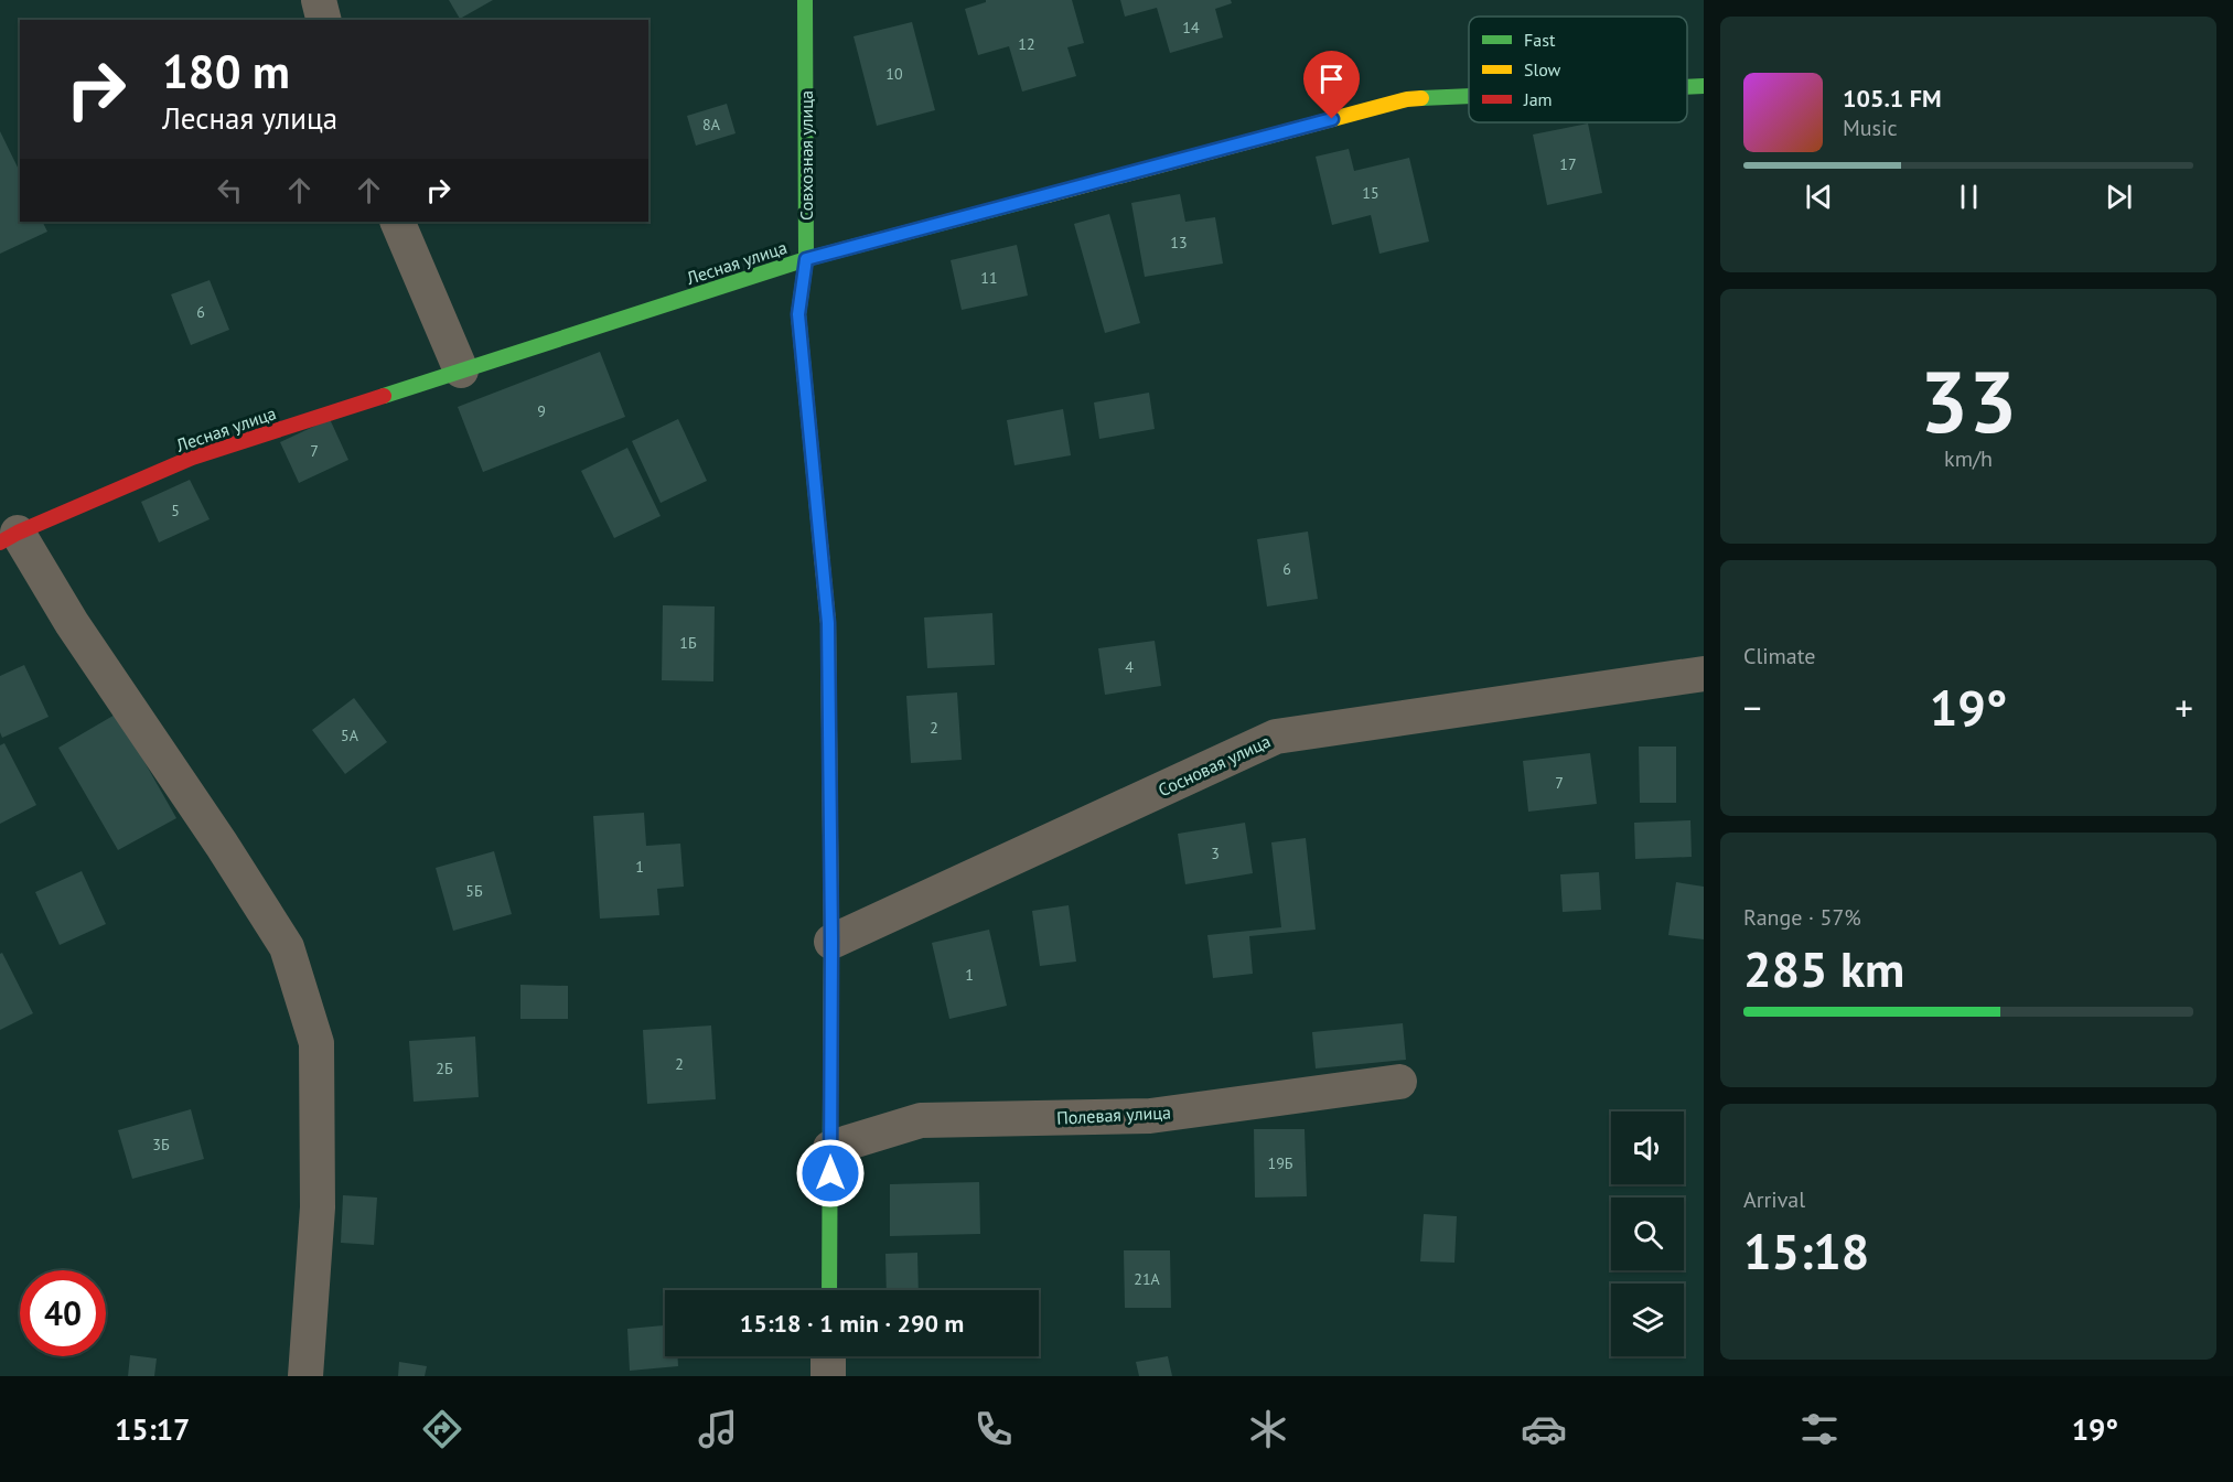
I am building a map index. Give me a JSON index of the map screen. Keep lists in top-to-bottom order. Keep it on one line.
{"streets":{"street":["Совхозная улица","Лесная улица","Сосновая улица","Полевая улица"]},"crossings":[["Совхозная улица","Лесная улица"],["Совхозная улица","Сосновая улица"],["Совхозная улица","Полевая улица"]],"house_numbers":["14","12","10","8А","17","15","13","11","6","9","7","5","6","1Б","4","2","5А","7","3","1","5Б","1","2","2Б","3Б","19Б","21А"],"legend":["Fast","Slow","Jam"],"page":{"turn":["180 m","Лесная улица"],"song":["105.1 FM","Music"],"tile":[["33","km/h"],"Climate",["Range · 57%","285 km"],["Arrival","15:18"]],"heat":["−","19°","+"],"limit":"40","trip":"15:18 · 1 min · 290 m","tabs":["15:17","19°"]}}
